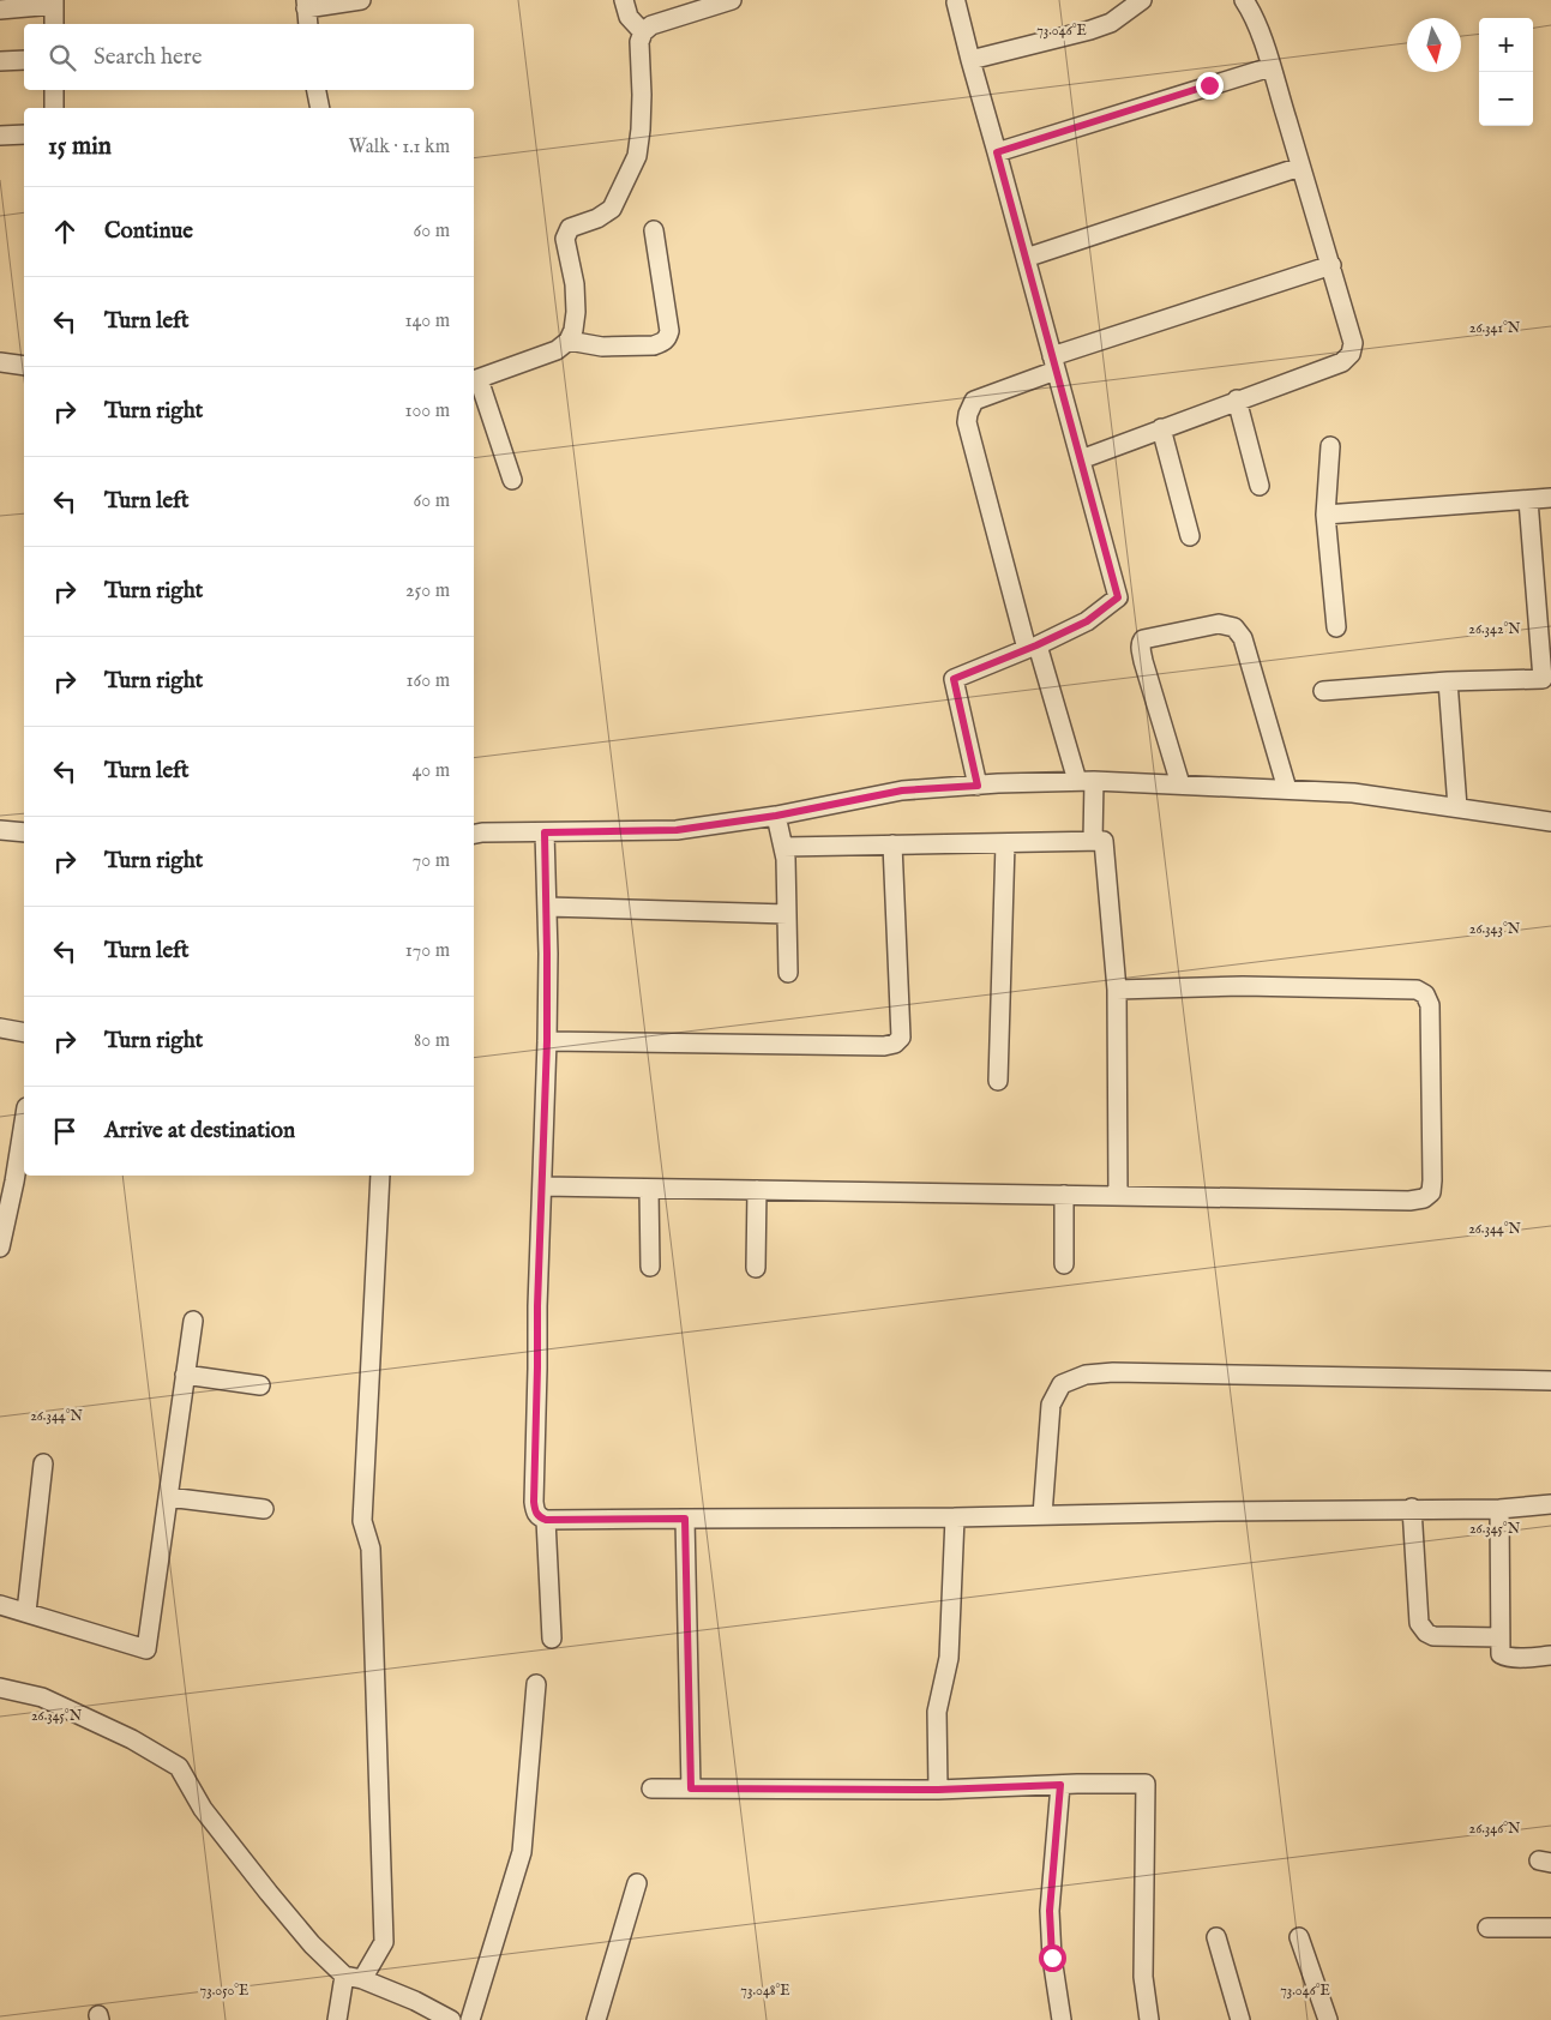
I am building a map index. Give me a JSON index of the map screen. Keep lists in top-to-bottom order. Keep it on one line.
{"north":"bottom","page":{"map_buttons":["+","−"],"search":"Search here","heading":["15 min","Walk · 1.1 km"],"list":[["Continue","60 m"],["Turn left","140 m"],["Turn right","100 m"],["Turn left","60 m"],["Turn right","250 m"],["Turn right","160 m"],["Turn left","40 m"],["Turn right","70 m"],["Turn left","170 m"],["Turn right","80 m"],"Arrive at destination"]},"coordinates":["73.046°E","26.341°N","26.342°N","26.343°N","26.344°N","26.345°N","26.346°N","73.050°E","73.048°E"]}
